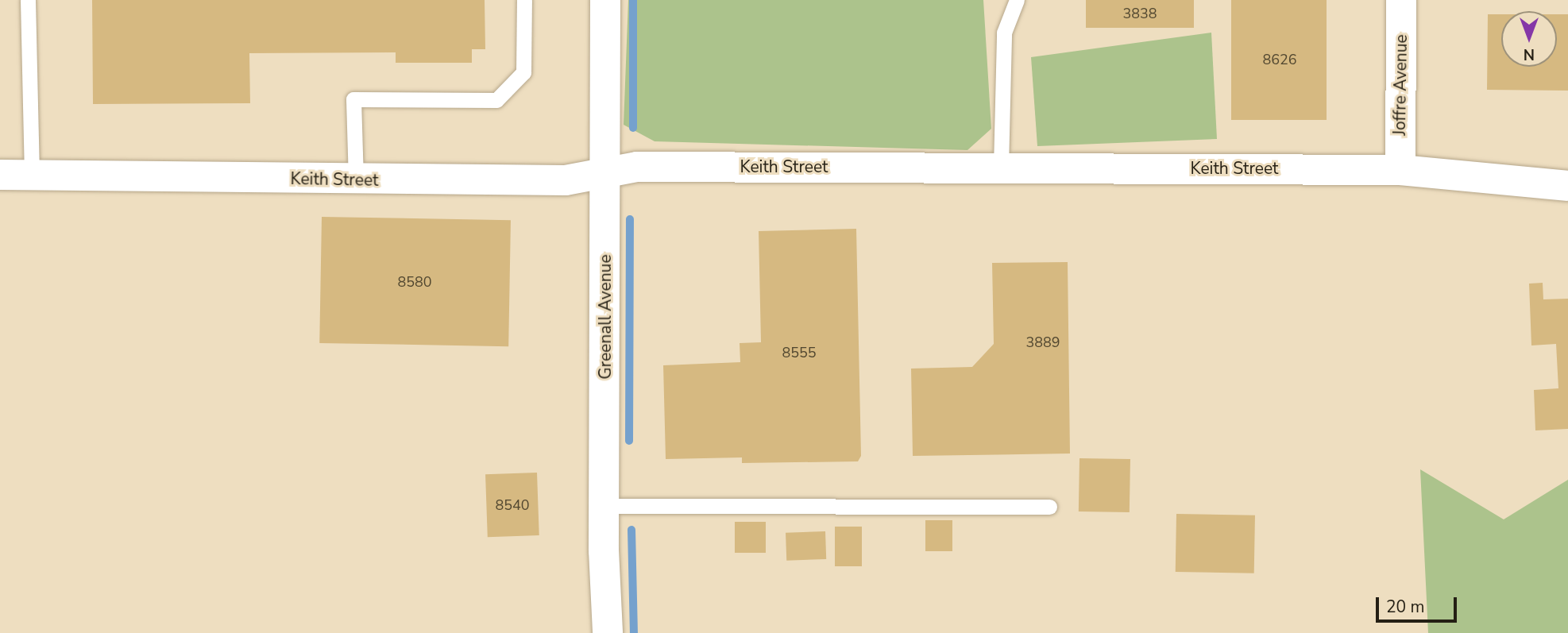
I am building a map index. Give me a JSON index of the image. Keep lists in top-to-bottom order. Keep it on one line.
{"streets":{"street":["Joffre Avenue","Keith Street","Greenall Avenue"]},"crossings":[["Joffre Avenue","Keith Street"],["Keith Street","Greenall Avenue"]],"house_numbers":["3838","8626","8580","3889","8555","8540"],"scale_bar":"20 m","north":"bottom"}
